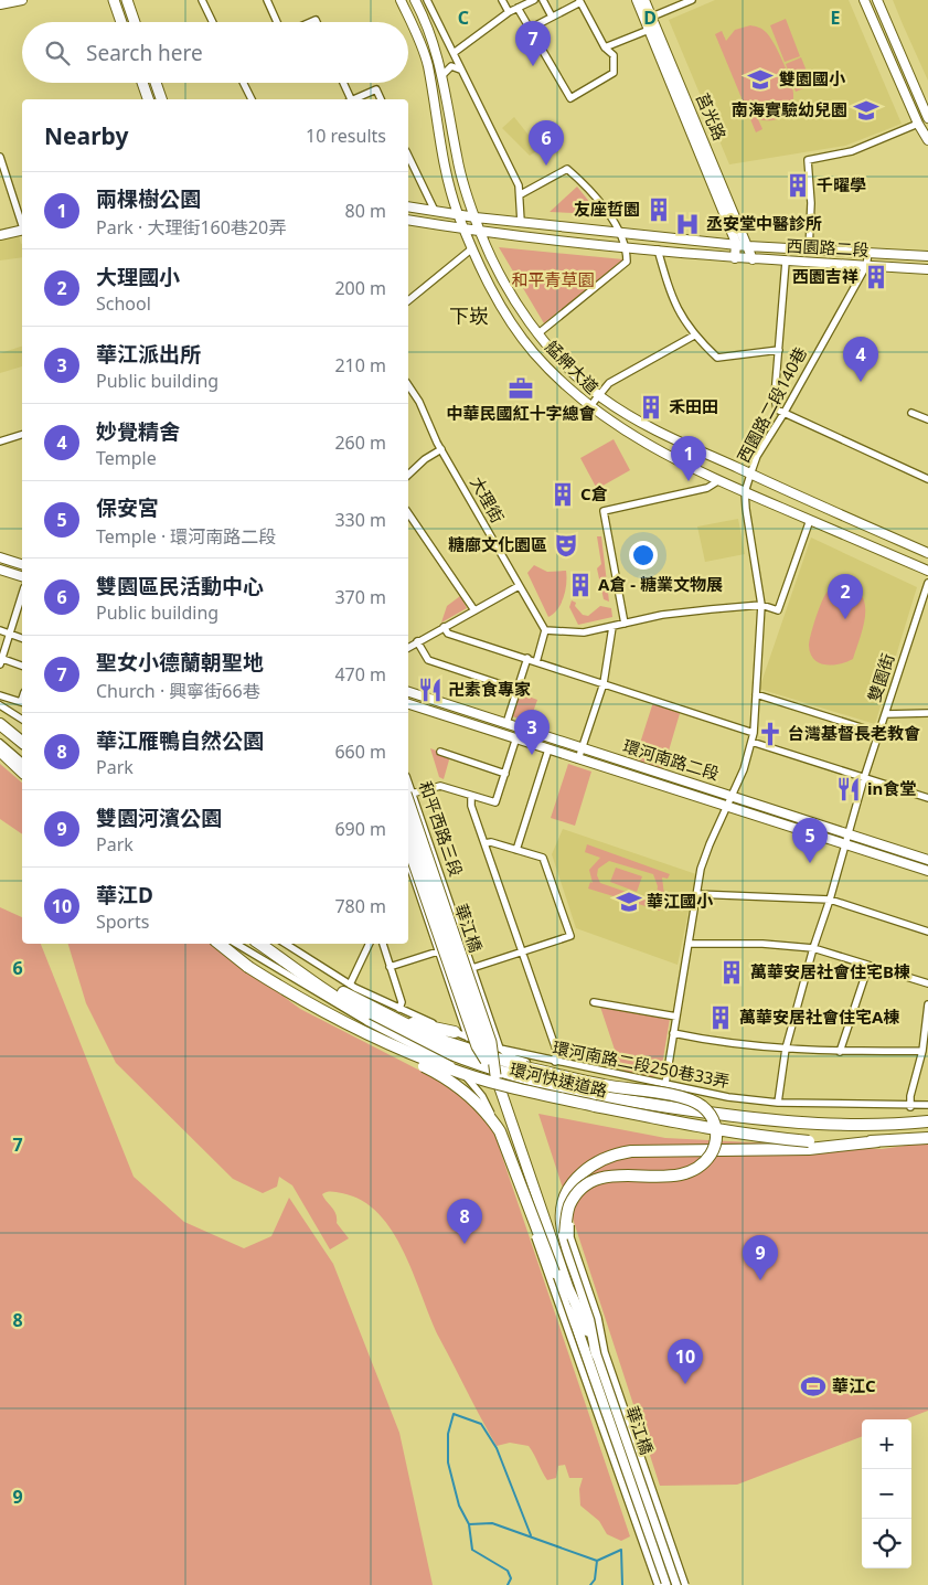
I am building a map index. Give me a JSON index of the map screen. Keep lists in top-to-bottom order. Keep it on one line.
{"streets":{"highway":["環河快速道路"],"main road":["莒光路","西園路二段","艋舺大道","環河南路二段","和平西路三段","華江橋"],"street":["西園路二段140巷","大理街","雙園街","環河南路二段250巷33弄"]},"crossings":[["莒光路","西園路二段"],["西園路二段","艋舺大道"],["西園路二段","西園路二段140巷"],["艋舺大道","西園路二段140巷"],["西園路二段140巷","環河南路二段"],["西園路二段140巷","環河南路二段250巷33弄"],["雙園街","環河南路二段"],["雙園街","環河南路二段250巷33弄"],["和平西路三段","華江橋"],["和平西路三段","環河南路二段250巷33弄"]],"districts":["下崁"],"parks":["和平青草園"],"places":{"school or university":["雙園國小","南海實驗幼兒園","華江國小"],"building":["千曜學","友座哲園","西園吉祥","禾田田","C倉","A倉 - 糖業文物展","萬華安居社會住宅B棟","萬華安居社會住宅A棟"],"hospital":["丞安堂中醫診所"],"office":["中華民國紅十字總會"],"theatre":["糖廍文化園區"],"restaurant":["卍素食專家","in食堂"],"church":["台灣基督長老教會"],"sports":["華江C"]},"page":{"pins":["7","6","4","1","2","3","5","8","9","10"],"search":"Search here","heading":["Nearby","10 results"],"list":[{"mark":"1","name":"兩棵樹公園","note":"Park · 大理街160巷20弄","value":"80 m"},{"mark":"2","name":"大理國小","note":"School","value":"200 m"},{"mark":"3","name":"華江派出所","note":"Public building","value":"210 m"},{"mark":"4","name":"妙覺精舍","note":"Temple","value":"260 m"},{"mark":"5","name":"保安宮","note":"Temple · 環河南路二段","value":"330 m"},{"mark":"6","name":"雙園區民活動中心","note":"Public building","value":"370 m"},{"mark":"7","name":"聖女小德蘭朝聖地","note":"Church · 興寧街66巷","value":"470 m"},{"mark":"8","name":"華江雁鴨自然公園","note":"Park","value":"660 m"},{"mark":"9","name":"雙園河濱公園","note":"Park","value":"690 m"},{"mark":"10","name":"華江D","note":"Sports","value":"780 m"}],"map_buttons":["+","−"]},"grid":{"columns":["C","D","E"],"rows":["6","7","8","9"]}}
